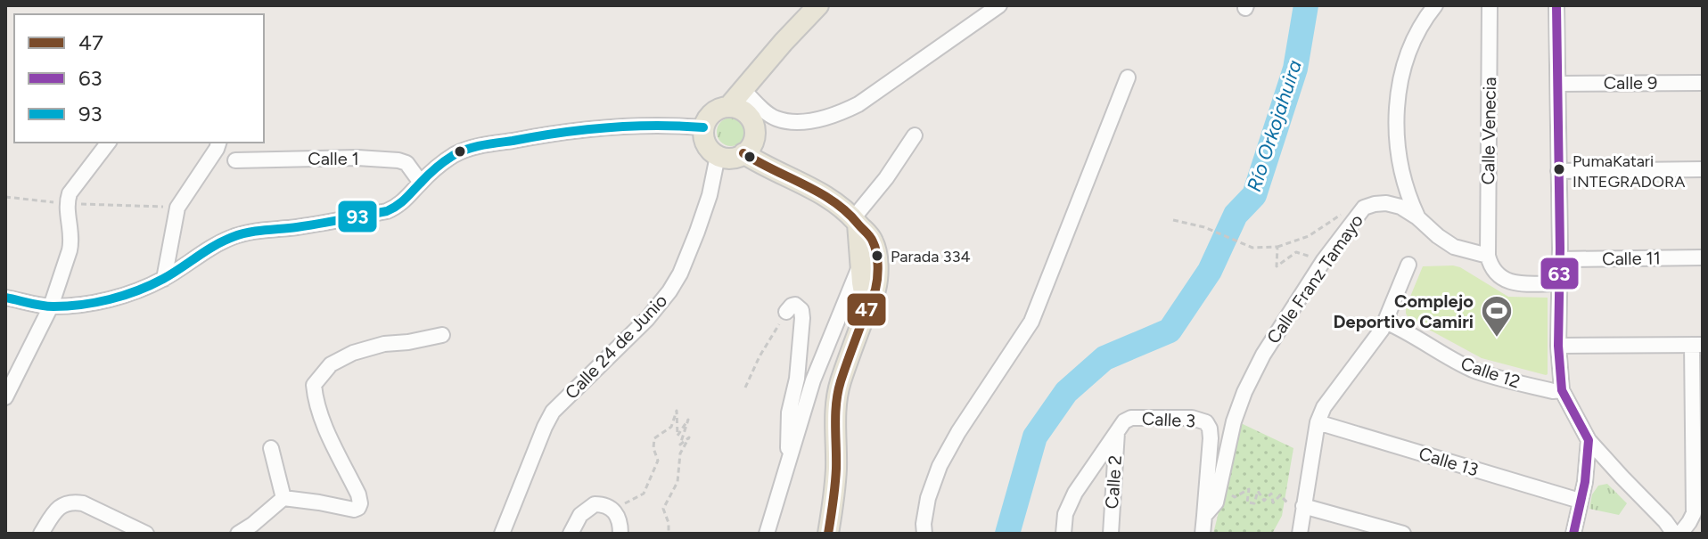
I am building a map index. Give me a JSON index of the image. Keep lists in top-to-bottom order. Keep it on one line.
{"streets":{"street":["Calle 9","Calle Venecia","Calle 1","Calle 11","Calle Franz Tamayo","Calle 24 de Junio","Calle 12","Calle 3","Calle 13","Calle 2"]},"crossings":[["Calle Franz Tamayo","Calle 3"],["Calle 3","Calle 2"]],"water":["Río Orkojahuira"],"places":{"other":["PumaKatari INTEGRADORA","Parada 334"],"sports":["Complejo Deportivo Camiri"]},"lines":["transit line 63","transit line 93","transit line 47"],"legend":["47","63","93"]}
